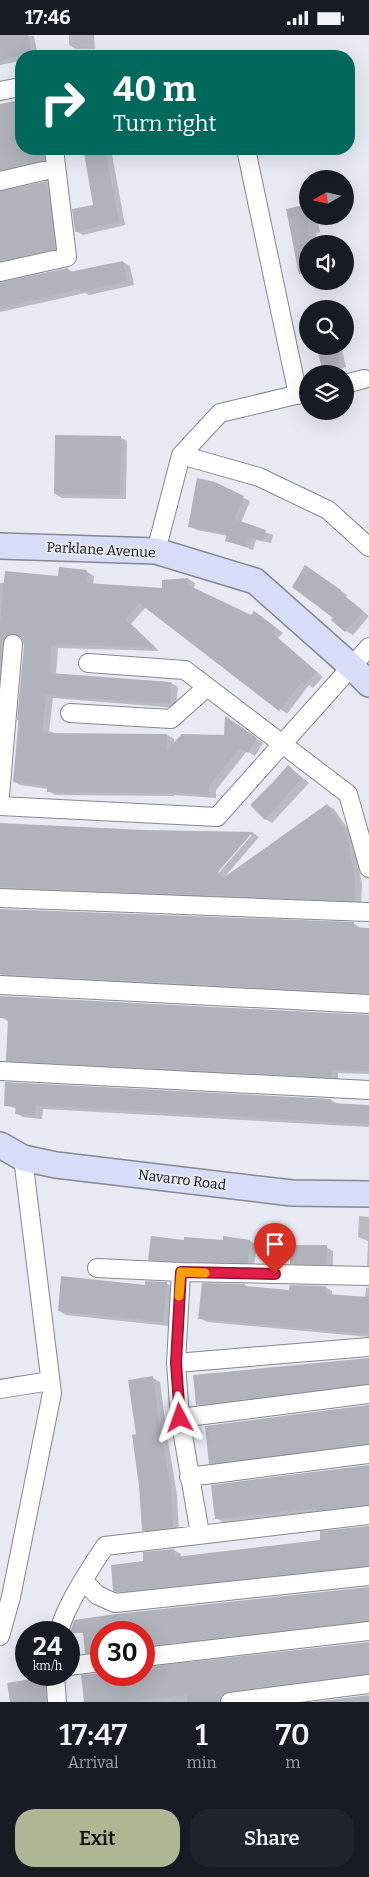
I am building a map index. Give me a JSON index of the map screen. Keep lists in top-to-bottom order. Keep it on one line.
{"streets":{"street":["Parklane Avenue","Navarro Road"]},"north":"left","page":{"status":"17:46","turn":["40 m","Turn right"],"speed":"24 km/h","limit":"30","eta":["17:47","Arrival","1","min","70","m"],"buttons":["Exit","Share"]}}
